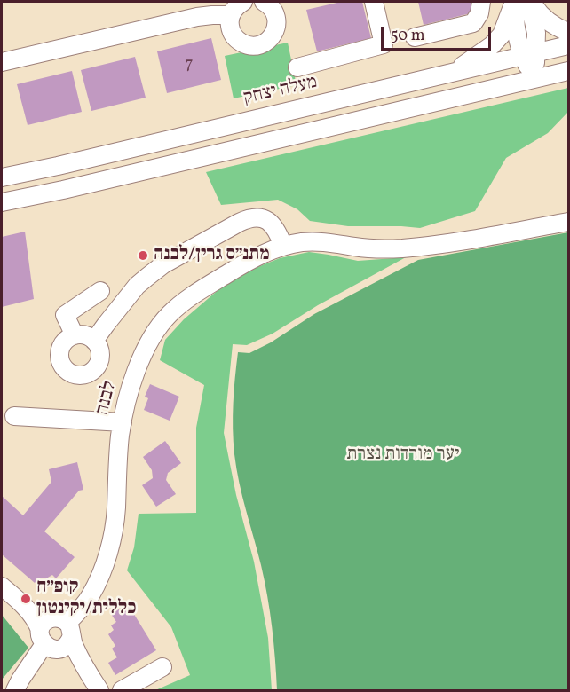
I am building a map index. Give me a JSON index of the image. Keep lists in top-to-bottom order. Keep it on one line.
{"streets":{"street":["מעלה יצחק","לבנה"]},"parks":["יער מורדות נצרת"],"places":["מתנ״ס גרין/לבנה","קופ״ח כללית/יקינטון"],"house_numbers":["7"],"scale_bar":"50 m"}
